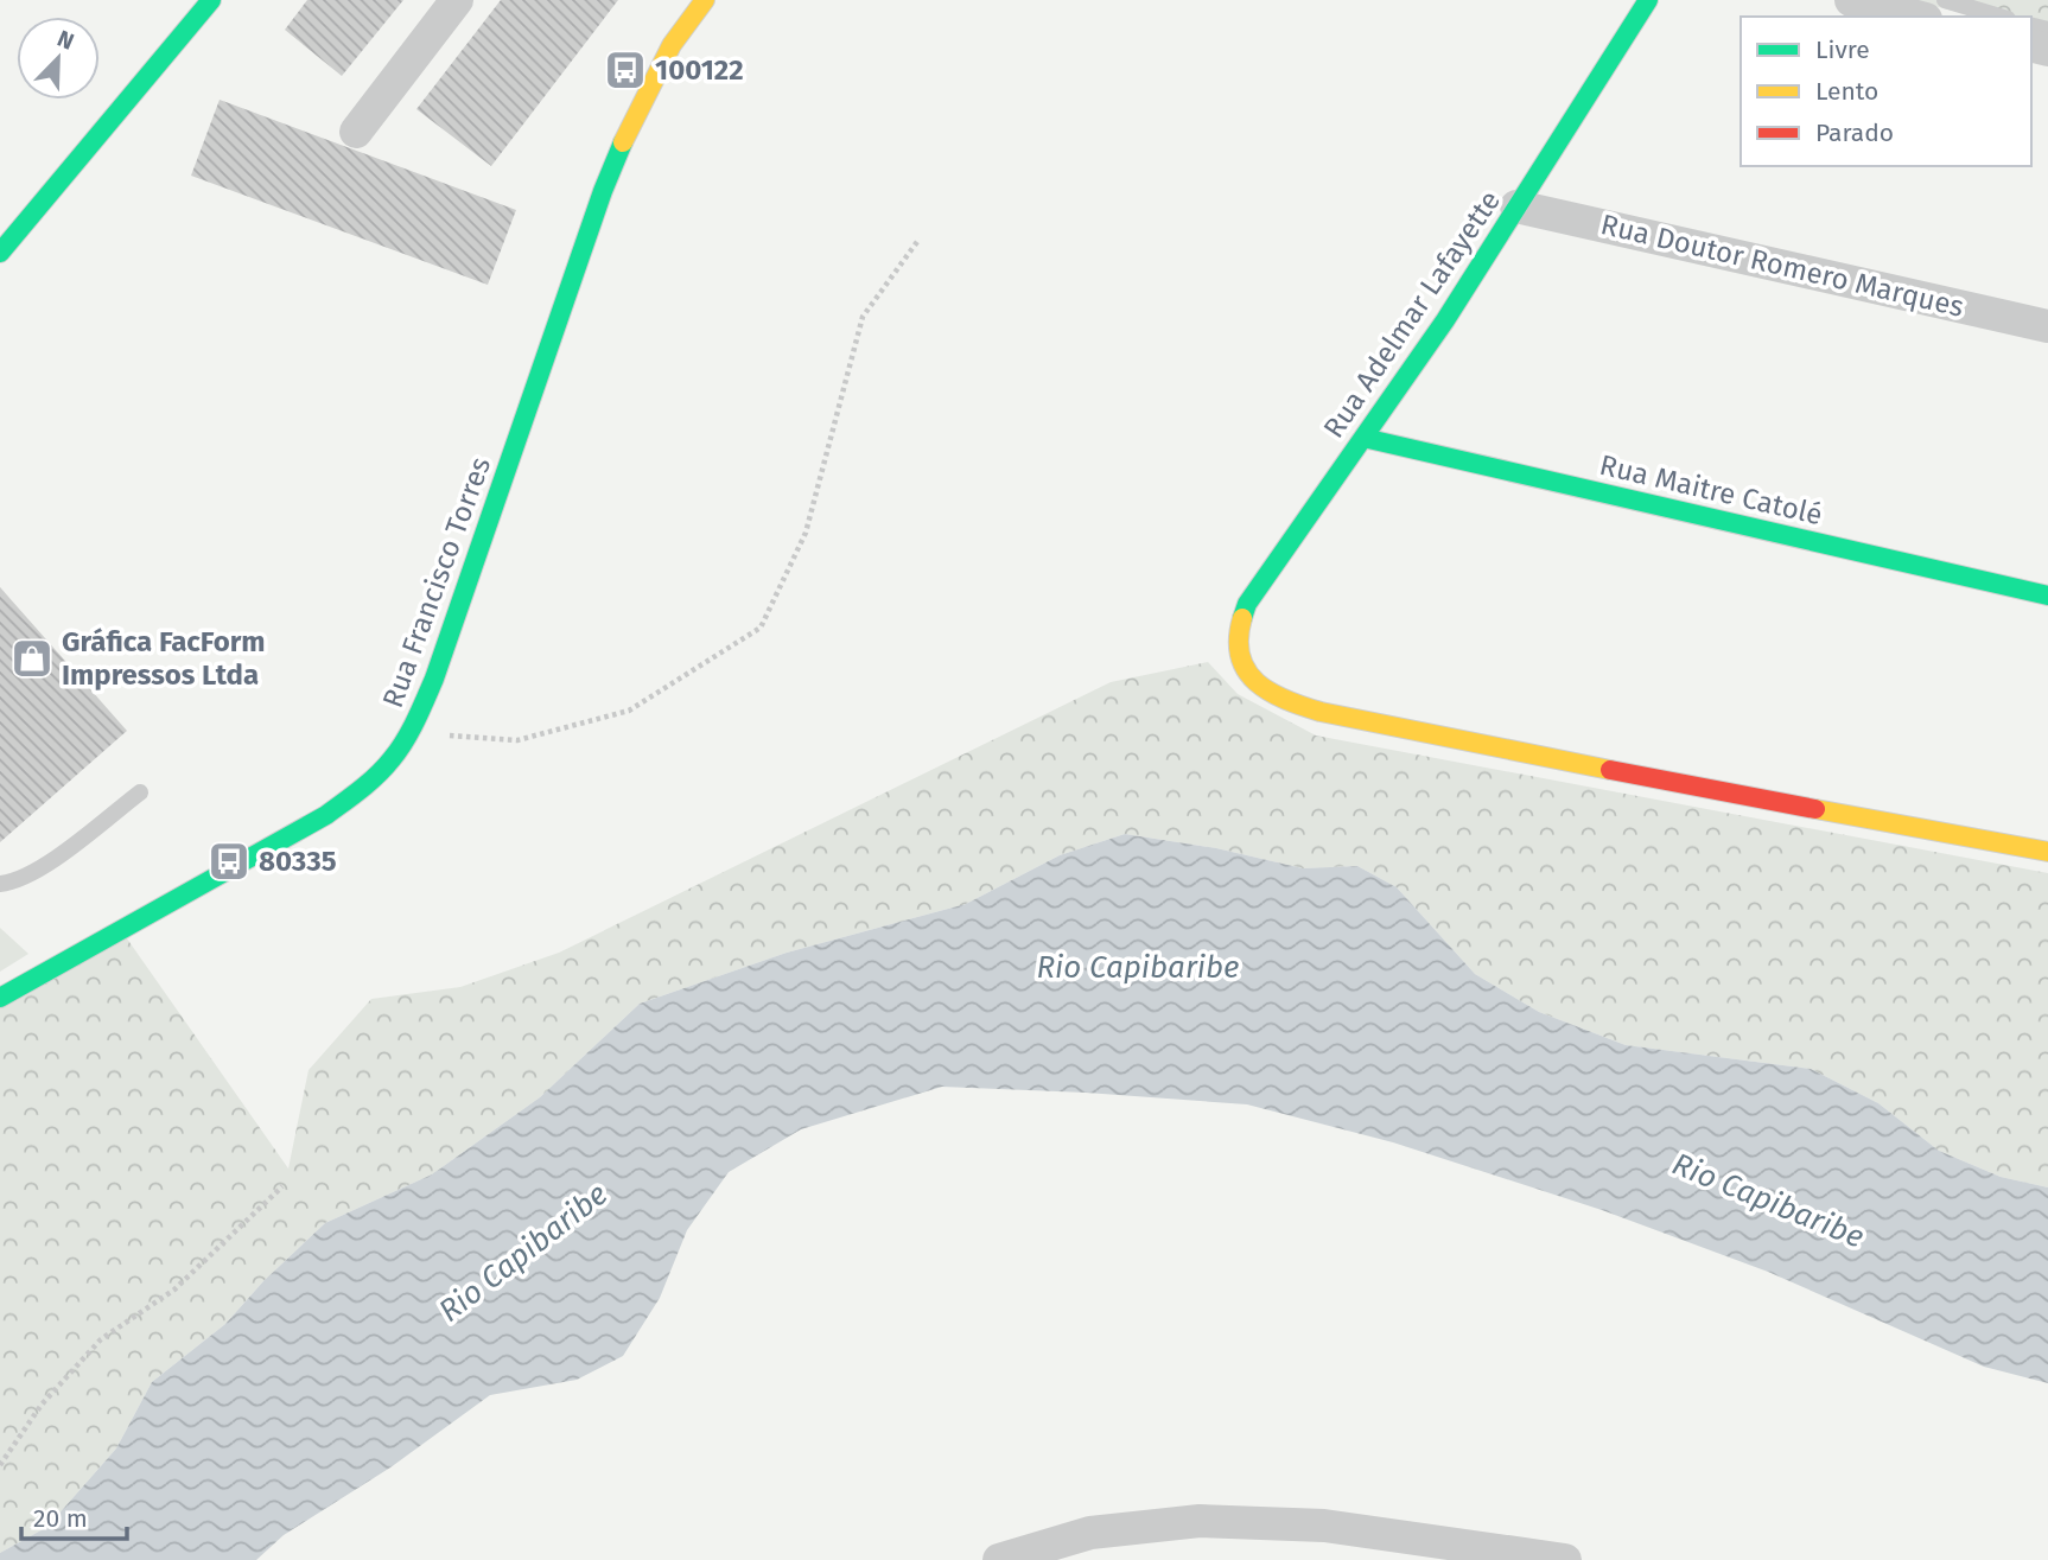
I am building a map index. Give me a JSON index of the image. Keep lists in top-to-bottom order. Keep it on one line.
{"streets":{"street":["Rua Doutor Romero Marques","Rua Adelmar Lafayette","Rua Maitre Catolé","Rua Francisco Torres"]},"crossings":[["Rua Doutor Romero Marques","Rua Adelmar Lafayette"],["Rua Adelmar Lafayette","Rua Maitre Catolé"]],"water":["Rio Capibaribe"],"places":{"bus stop":["100122","80335"],"shop":["Gráfica FacForm Impressos Ltda"]},"legend":["Livre","Lento","Parado"],"scale_bar":"20 m","north":"top right"}
